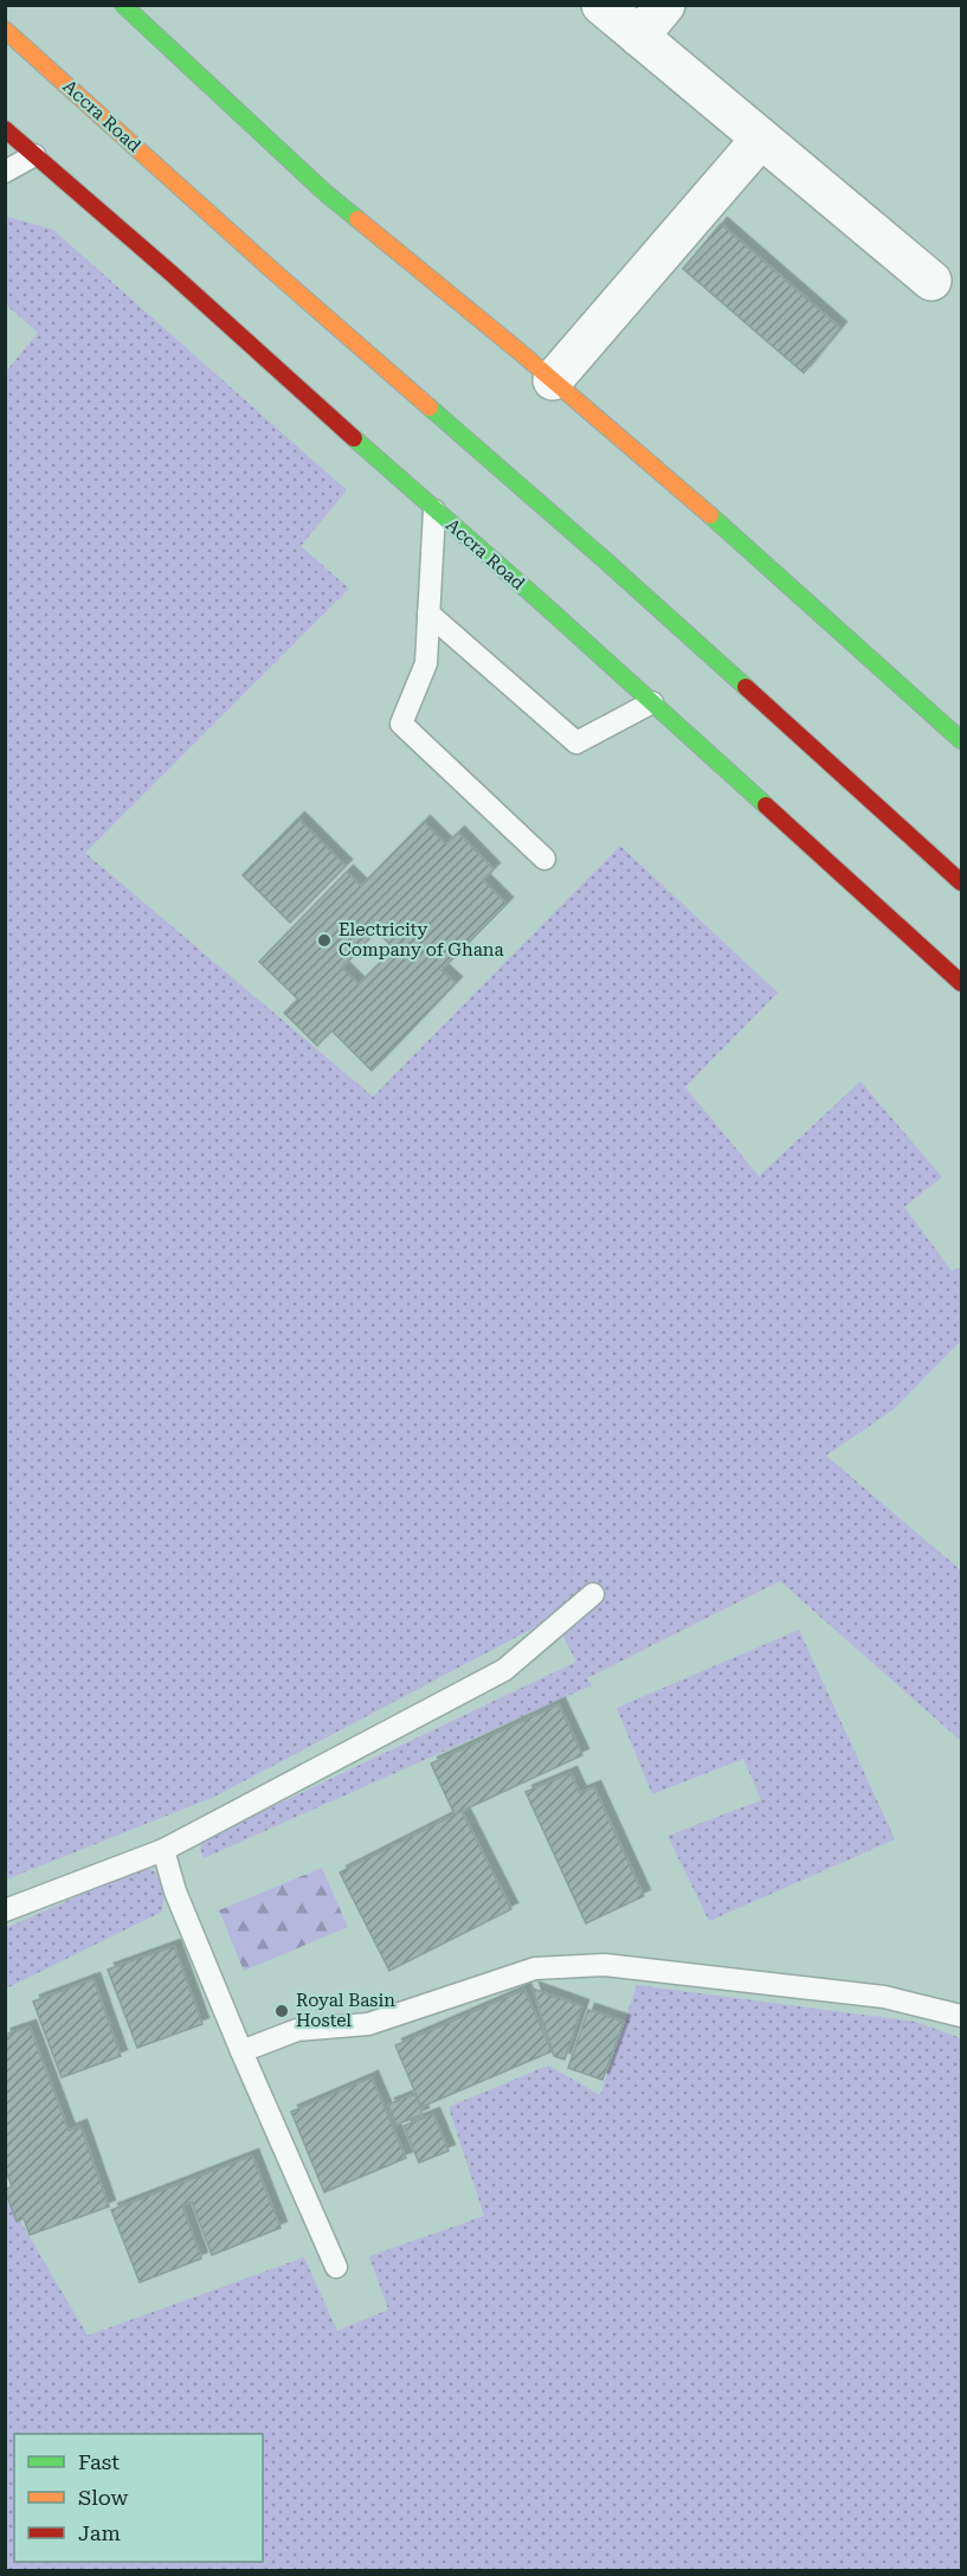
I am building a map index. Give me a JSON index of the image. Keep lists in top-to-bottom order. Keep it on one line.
{"streets":{"main road":["Accra Road"]},"places":["Electricity Company of Ghana","Royal Basin Hostel"],"legend":["Fast","Slow","Jam"]}
